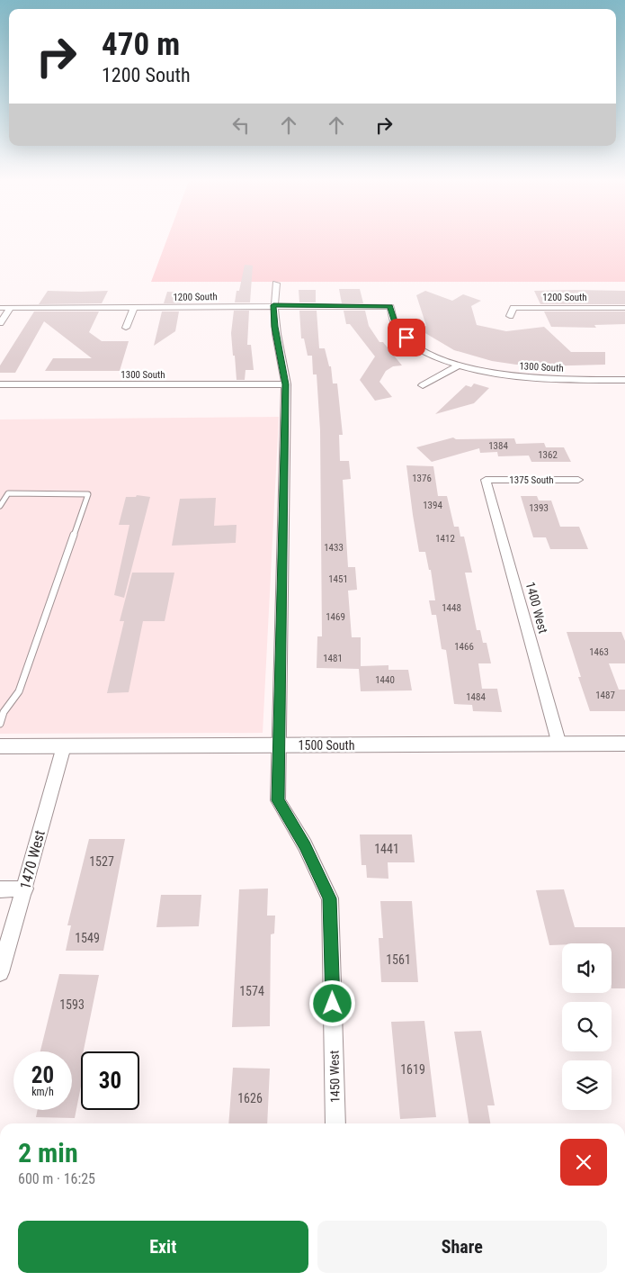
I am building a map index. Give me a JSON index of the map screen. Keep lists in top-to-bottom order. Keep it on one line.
{"streets":{"street":["1200 South","1300 South","1375 South","1400 West","1500 South","1470 West","1450 West"]},"crossings":[["1200 South","1300 South"],["1200 South","1450 West"],["1300 South","1450 West"],["1375 South","1400 West"],["1400 West","1500 South"],["1500 South","1470 West"],["1500 South","1450 West"]],"house_numbers":["1384","1362","1376","1394","1393","1412","1433","1451","1448","1469","1466","1463","1481","1440","1487","1484","1441","1527","1549","1561","1574","1593","1619","1626"],"page":{"turn":["470 m","1200 South"],"speed":"20 km/h","limit":"30","heading":["2 min","600 m · 16:25"],"buttons":["Exit","Share"]}}
